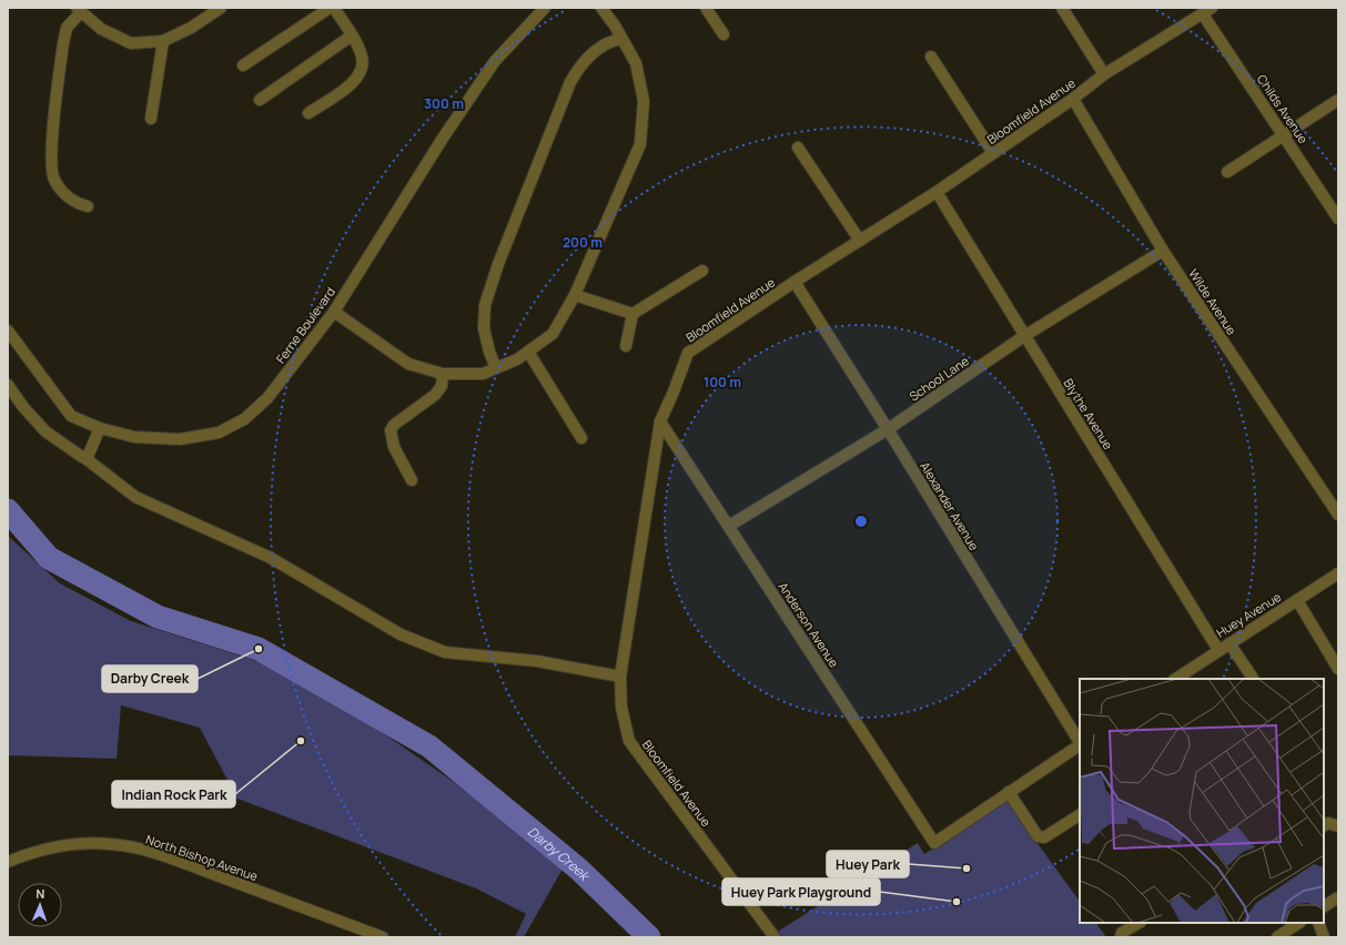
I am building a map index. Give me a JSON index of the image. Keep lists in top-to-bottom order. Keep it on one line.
{"streets":{"street":["Childs Avenue","Bloomfield Avenue","Wilde Avenue","Ferne Boulevard","School Lane","Blythe Avenue","Alexander Avenue","Huey Avenue","Anderson Avenue","North Bishop Avenue"]},"crossings":[["Childs Avenue","Bloomfield Avenue"],["Bloomfield Avenue","Wilde Avenue"],["Bloomfield Avenue","Blythe Avenue"],["Bloomfield Avenue","Alexander Avenue"],["Bloomfield Avenue","Anderson Avenue"],["Wilde Avenue","School Lane"],["School Lane","Blythe Avenue"],["School Lane","Alexander Avenue"],["School Lane","Anderson Avenue"],["Blythe Avenue","Huey Avenue"]],"water":["Darby Creek"],"places":["Darby Creek","Indian Rock Park","Huey Park","Huey Park Playground"],"north":"top","rings":["300 m","200 m","100 m"]}
